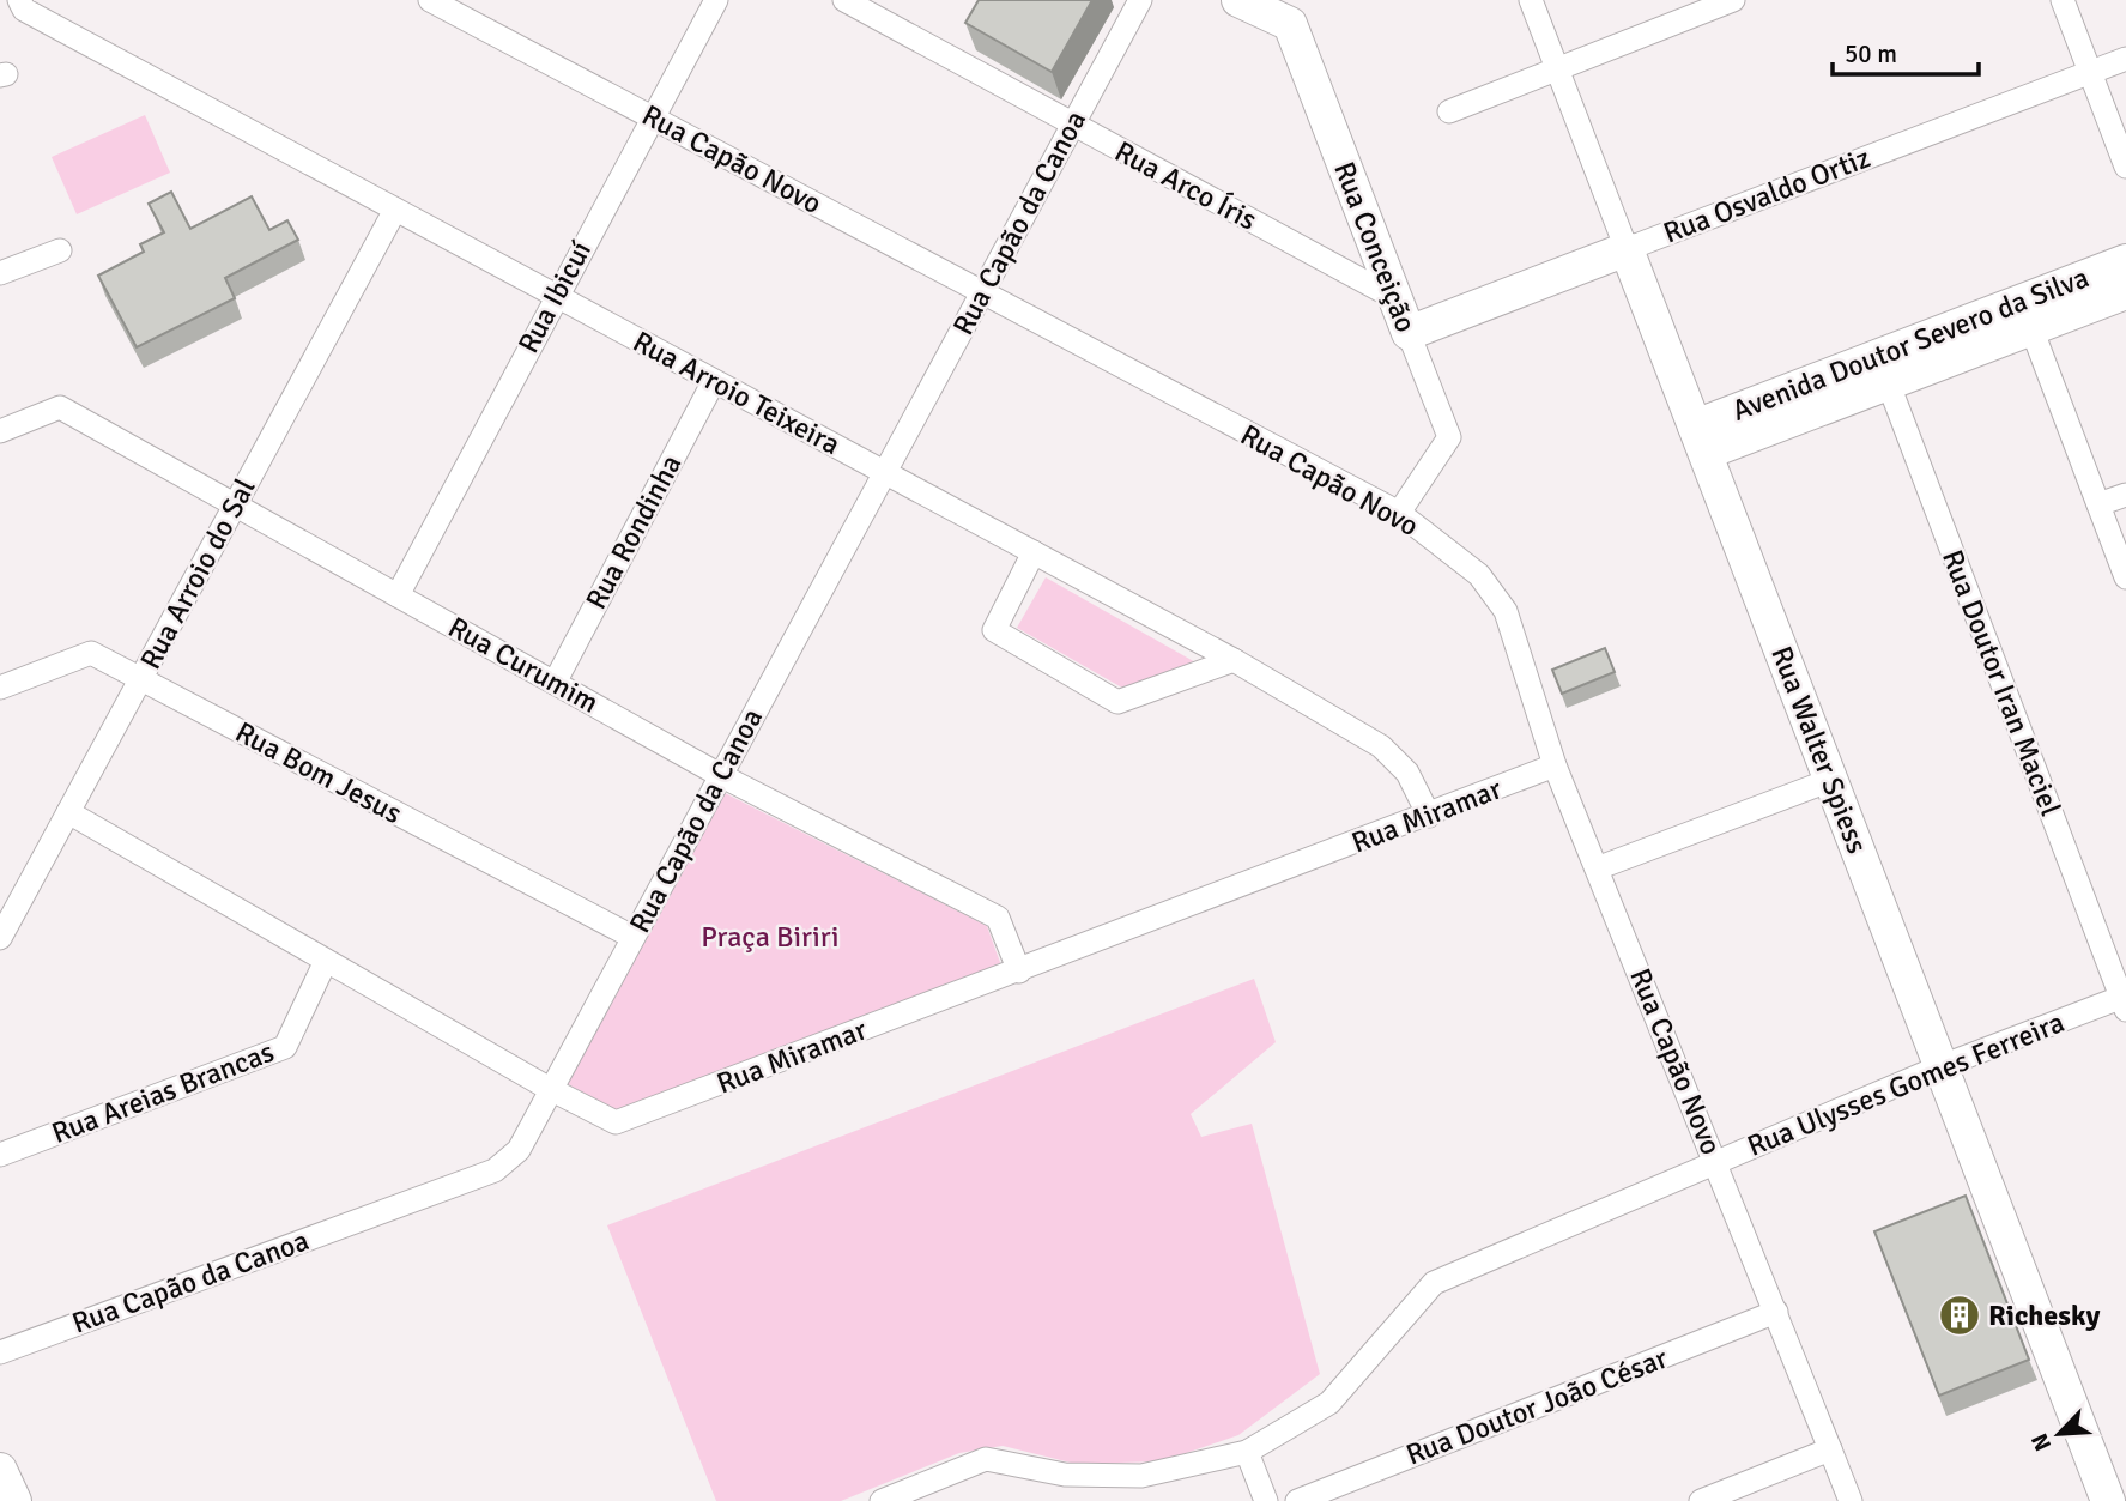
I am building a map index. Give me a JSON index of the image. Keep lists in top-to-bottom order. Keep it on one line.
{"streets":{"street":["Rua Capão Novo","Rua Arco Íris","Rua Osvaldo Ortiz","Rua Capão da Canoa","Rua Conceição","Rua Ibicuí","Avenida Doutor Severo da Silva","Rua Arroio Teixeira","Rua Rondinha","Rua Arroio do Sal","Rua Curumim","Rua Doutor Iran Maciel","Rua Walter Spiess","Rua Bom Jesus","Rua Miramar","Rua Ulysses Gomes Ferreira","Rua Areias Brancas","Rua Doutor João César"]},"crossings":[["Rua Capão Novo","Rua Capão da Canoa"],["Rua Capão Novo","Rua Conceição"],["Rua Capão Novo","Rua Ibicuí"],["Rua Capão Novo","Rua Miramar"],["Rua Capão Novo","Rua Ulysses Gomes Ferreira"],["Rua Capão Novo","Rua Doutor João César"],["Rua Arco Íris","Rua Capão da Canoa"],["Rua Arco Íris","Rua Conceição"],["Rua Osvaldo Ortiz","Rua Conceição"],["Rua Osvaldo Ortiz","Rua Walter Spiess"],["Rua Capão da Canoa","Rua Arroio Teixeira"],["Rua Capão da Canoa","Rua Curumim"],["Rua Capão da Canoa","Rua Bom Jesus"],["Rua Capão da Canoa","Rua Miramar"],["Rua Ibicuí","Rua Arroio Teixeira"],["Rua Ibicuí","Rua Curumim"],["Avenida Doutor Severo da Silva","Rua Doutor Iran Maciel"],["Avenida Doutor Severo da Silva","Rua Walter Spiess"],["Rua Arroio Teixeira","Rua Rondinha"],["Rua Arroio Teixeira","Rua Arroio do Sal"],["Rua Arroio Teixeira","Rua Miramar"],["Rua Rondinha","Rua Curumim"],["Rua Arroio do Sal","Rua Curumim"],["Rua Arroio do Sal","Rua Bom Jesus"],["Rua Arroio do Sal","Rua Miramar"],["Rua Curumim","Rua Miramar"],["Rua Doutor Iran Maciel","Rua Ulysses Gomes Ferreira"],["Rua Walter Spiess","Rua Ulysses Gomes Ferreira"],["Rua Miramar","Rua Areias Brancas"]],"parks":["Praça Biriri"],"places":{"building":["Richesky"]},"scale_bar":"50 m","north":"bottom left"}
